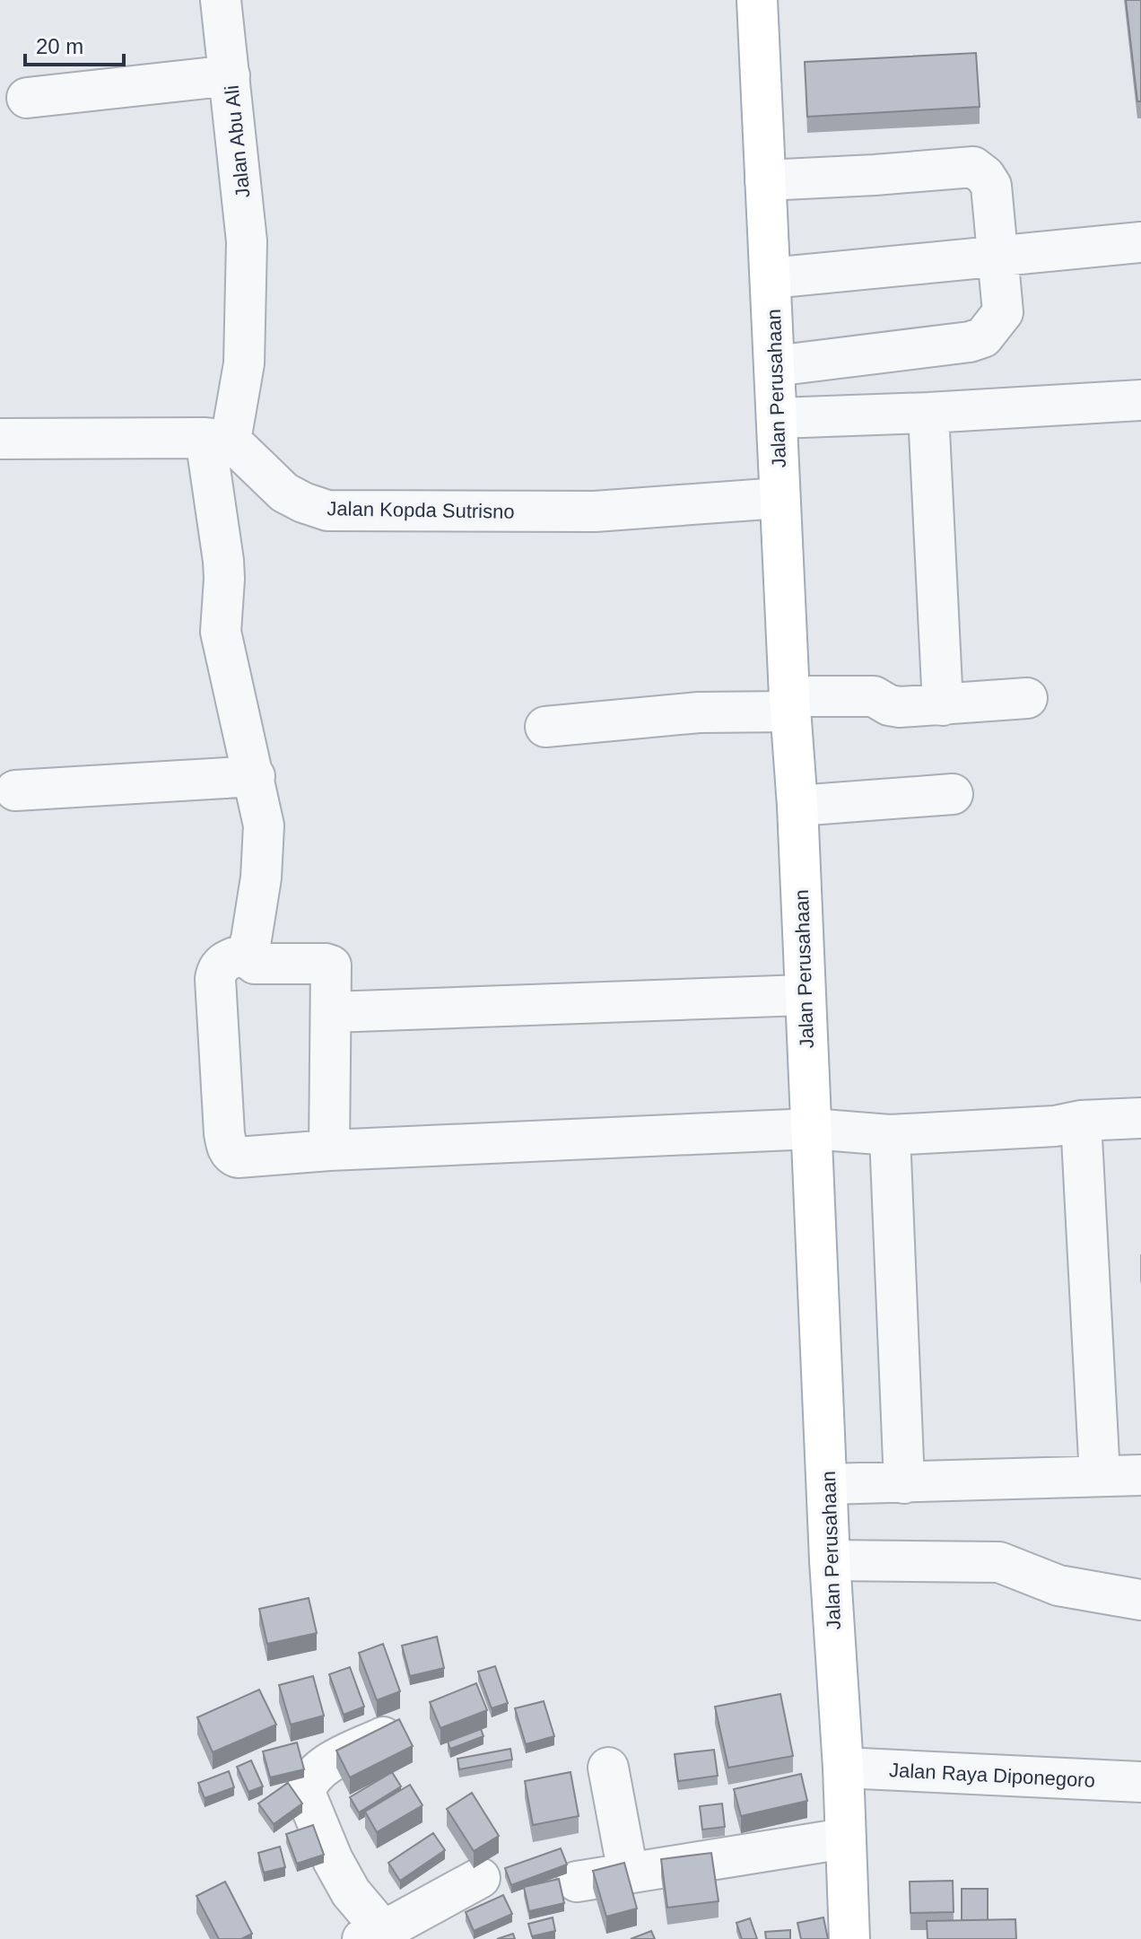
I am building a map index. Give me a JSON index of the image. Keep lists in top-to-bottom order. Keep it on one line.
{"streets":{"main road":["Jalan Perusahaan"],"street":["Jalan Abu Ali","Jalan Kopda Sutrisno","Jalan Raya Diponegoro"]},"crossings":[["Jalan Abu Ali","Jalan Kopda Sutrisno"],["Jalan Perusahaan","Jalan Kopda Sutrisno"],["Jalan Perusahaan","Jalan Raya Diponegoro"]],"scale_bar":"20 m"}
